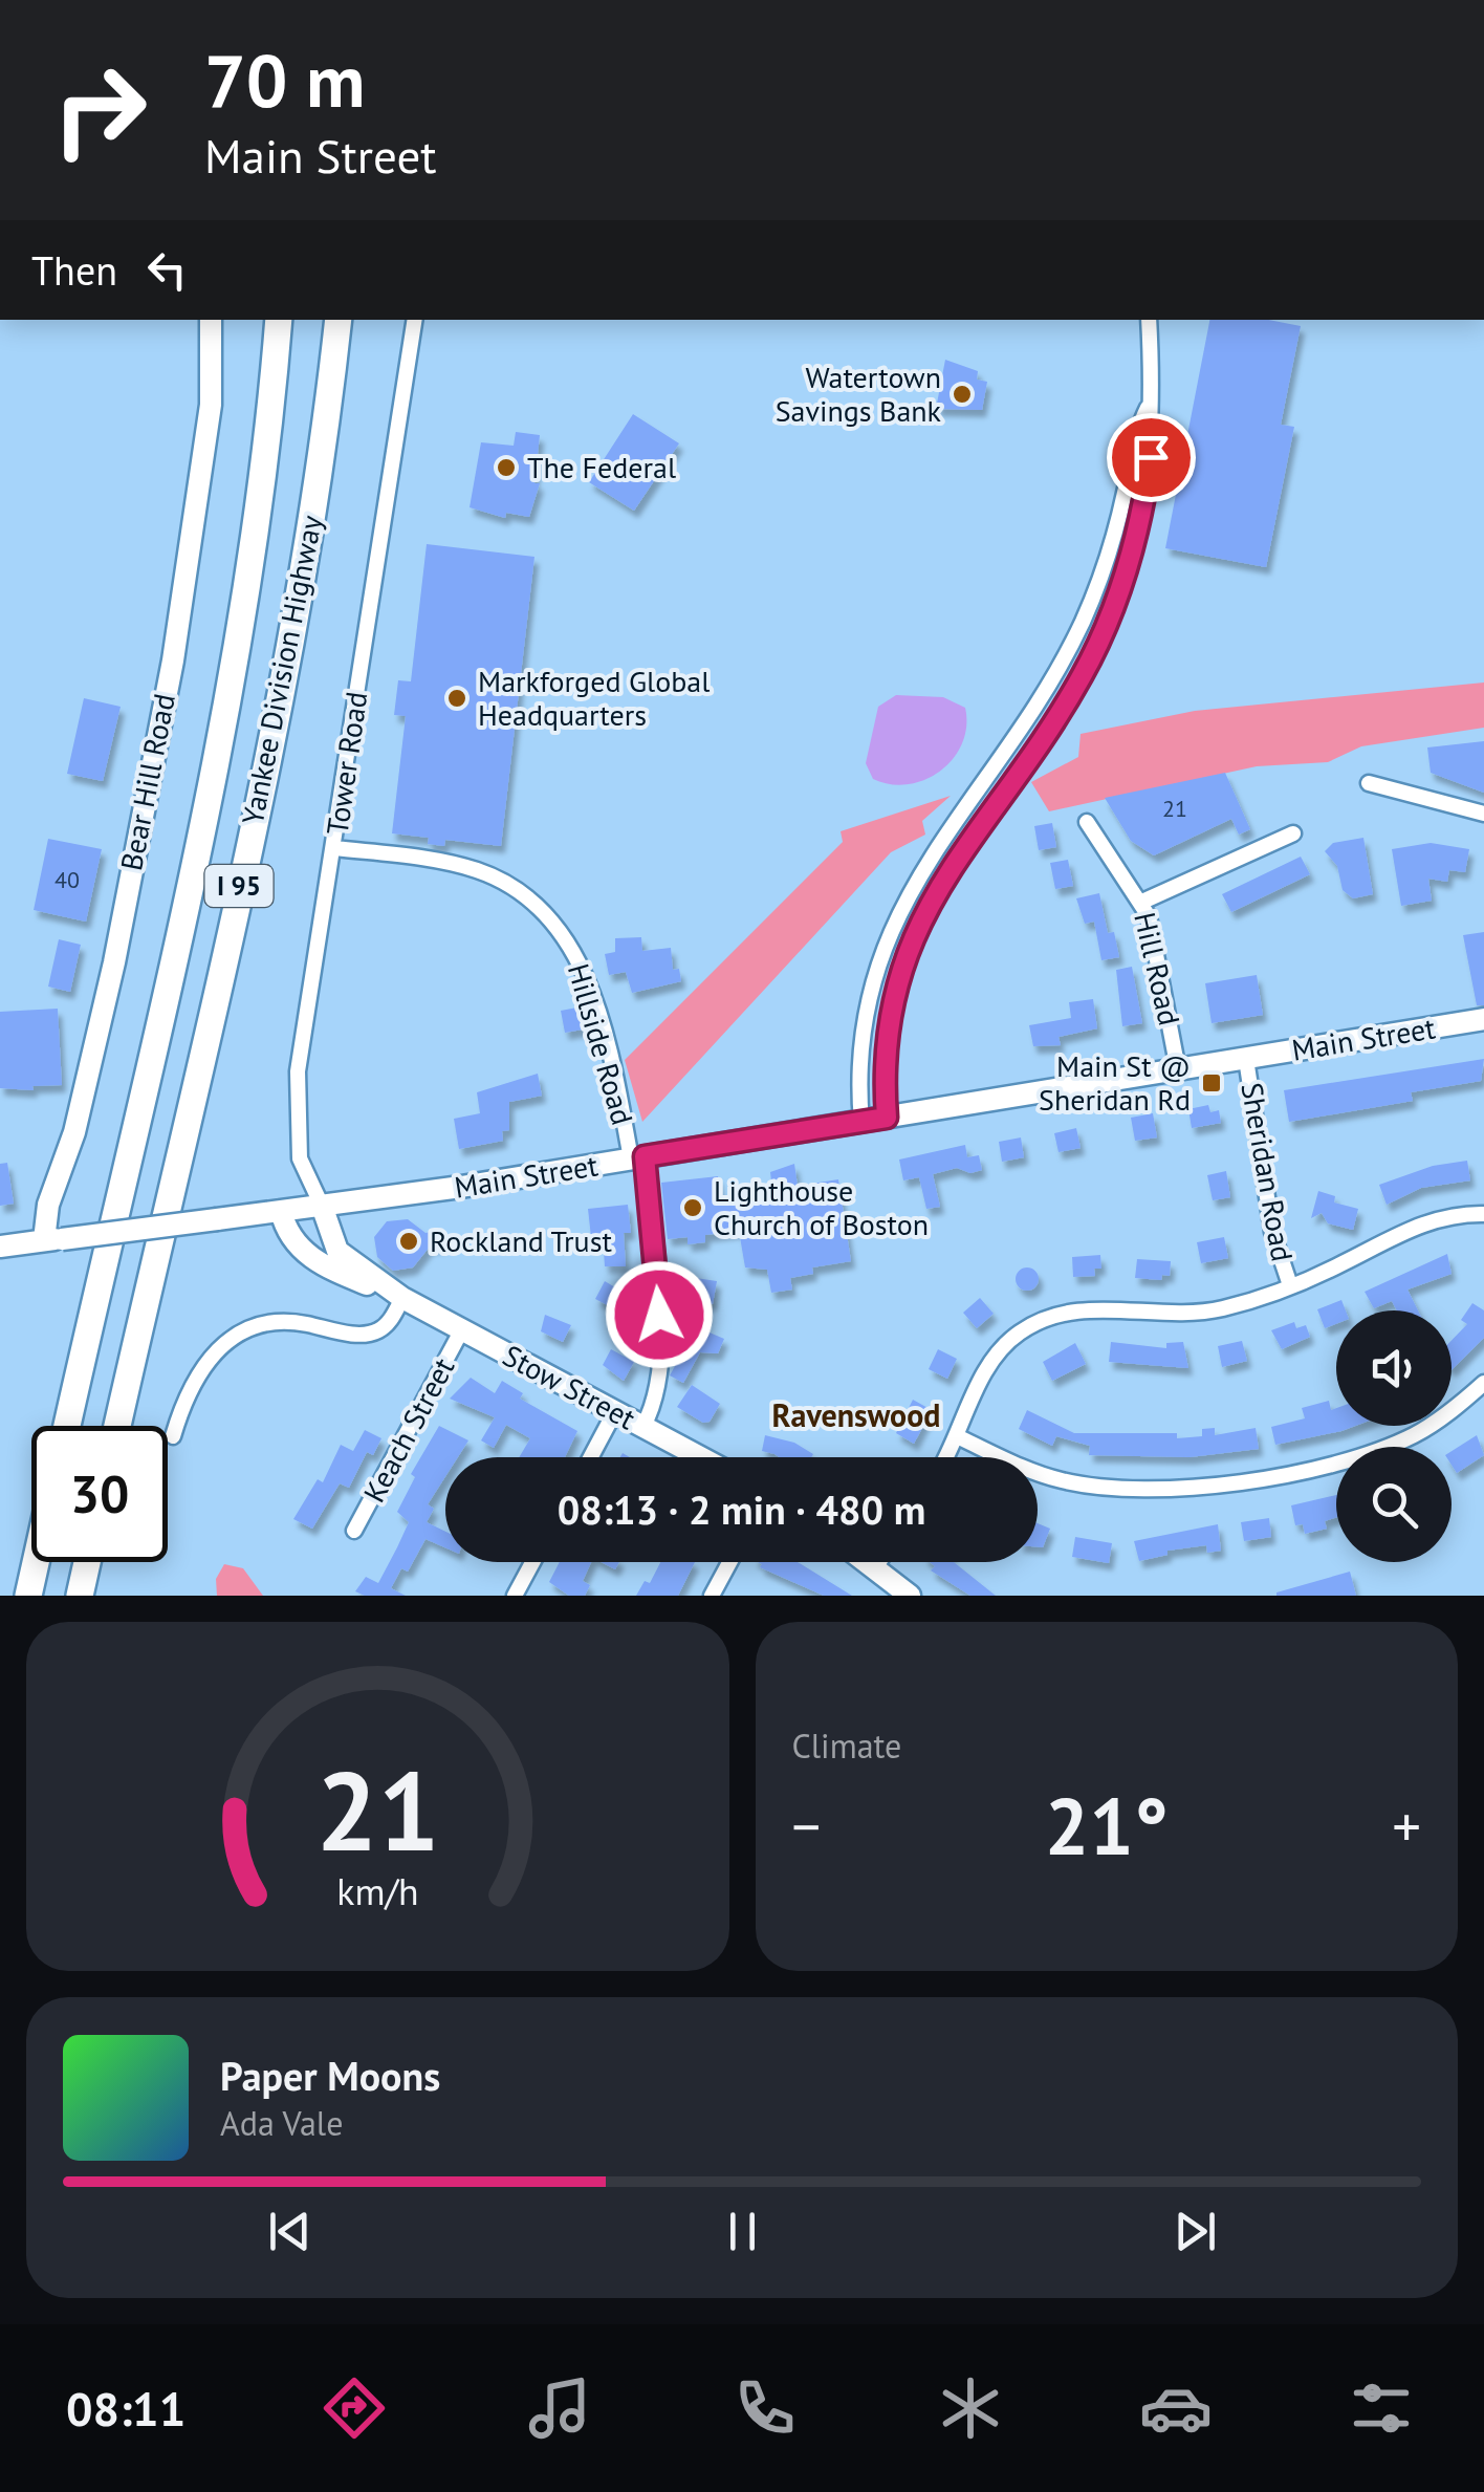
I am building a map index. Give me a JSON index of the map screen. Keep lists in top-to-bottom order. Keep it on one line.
{"streets":{"highway":["Yankee Division Highway","I 95"],"street":["Tower Road","Bear Hill Road","Hill Road","Main Street","Hillside Road","Sheridan Road","Stow Street","Keach Street"]},"crossings":[["Tower Road","Main Street"],["Tower Road","Hillside Road"],["Tower Road","Stow Street"],["Bear Hill Road","Main Street"],["Hill Road","Main Street"],["Main Street","Hillside Road"],["Main Street","Sheridan Road"],["Main Street","Stow Street"],["Hillside Road","Stow Street"],["Stow Street","Keach Street"]],"districts":["Ravenswood"],"places":{"other":["Watertown Savings Bank","The Federal","Markforged Global Headquarters","Lighthouse Church of Boston","Rockland Trust"],"transit":["Main St @ Sheridan Rd"]},"house_numbers":["21","40"],"page":{"turn":["70 m","Main Street"],"then":"Then","limit":"30","trip":"08:13 · 2 min · 480 m","tile":"Climate","heat":["−","21°","+"],"song":["Paper Moons","Ada Vale"],"tabs":"08:11","gauge":["21","km/h"]}}
